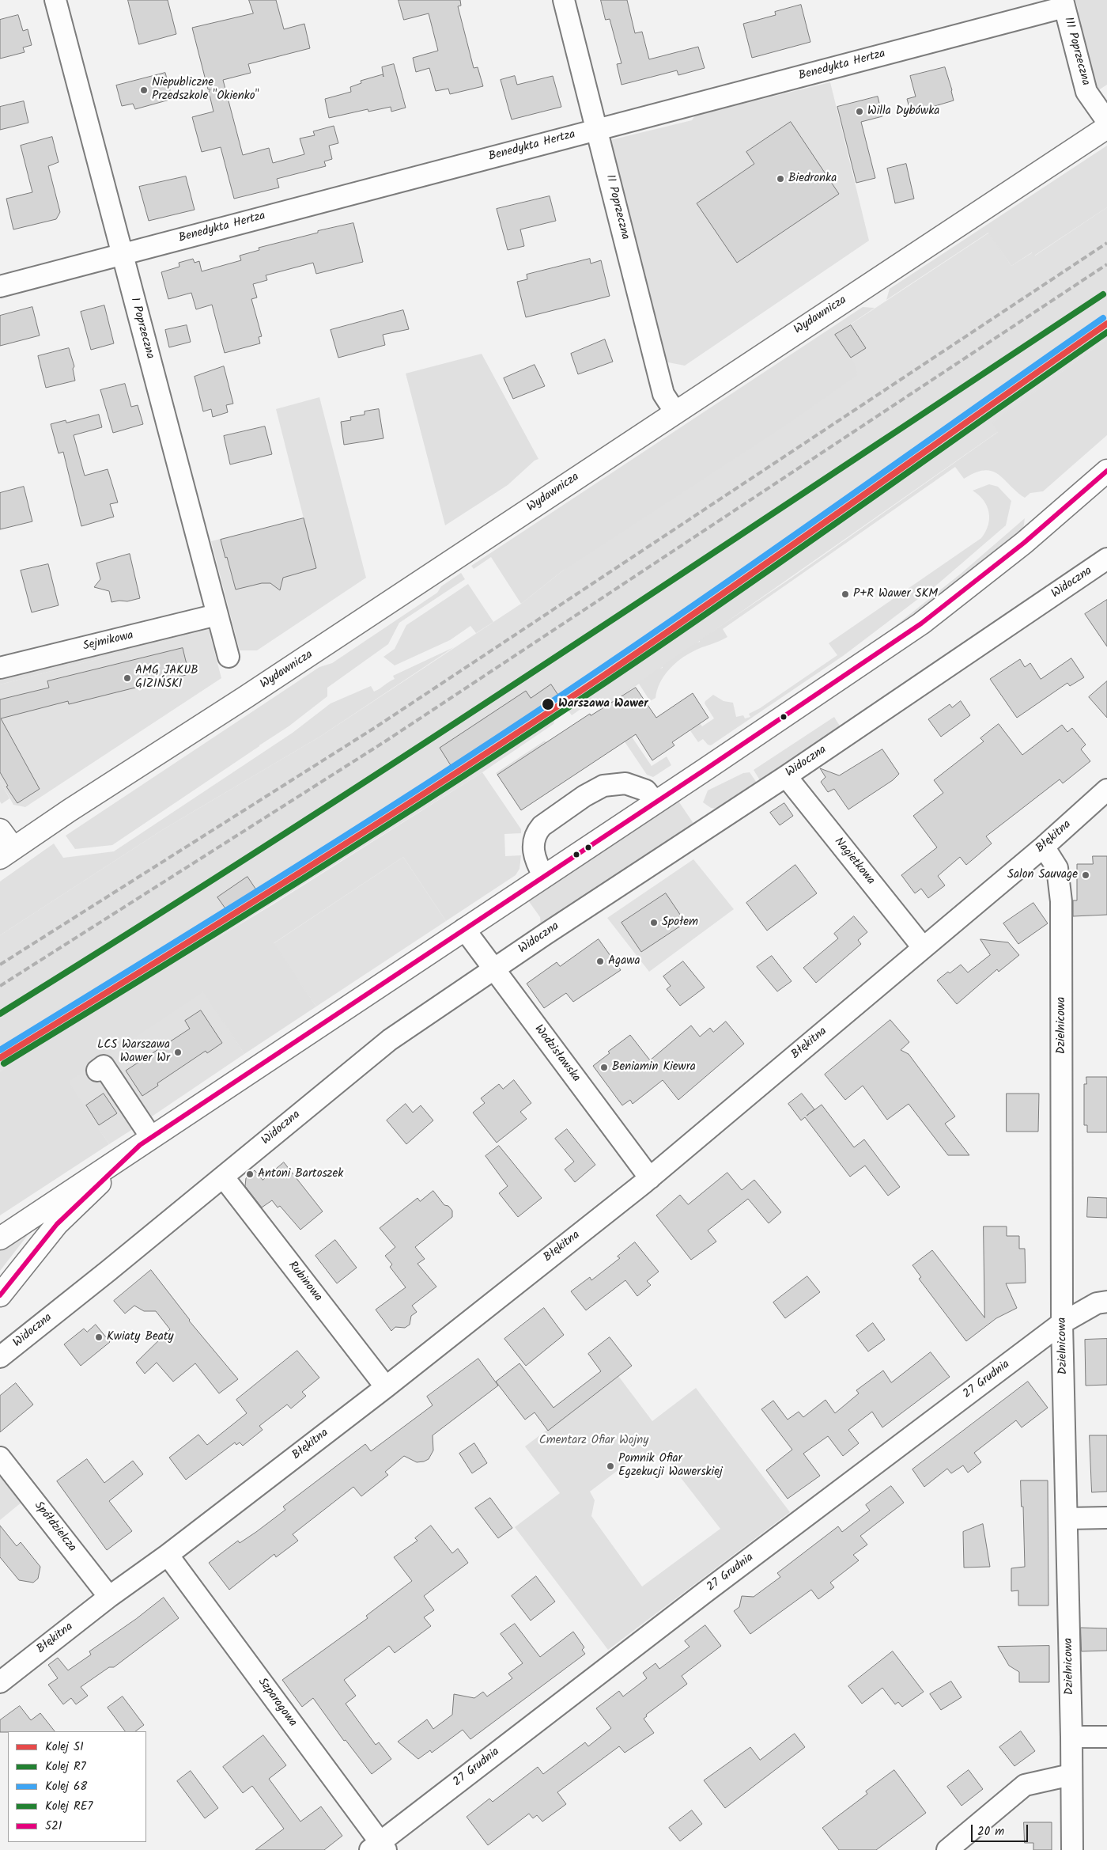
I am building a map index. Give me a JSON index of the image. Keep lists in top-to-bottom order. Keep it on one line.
{"streets":{"main road":["Wydawnicza"],"street":["III Poprzeczna","Benedykta Hertza","II Poprzeczna","I Poprzeczna","Widoczna","Sejmikowa","Błękitna","Nagietkowa","Dzielnicowa","Wodzisławska","Rubinowa","27 Grudnia","Spółdzielcza","Szparagowa"]},"crossings":[["III Poprzeczna","Benedykta Hertza"],["Benedykta Hertza","II Poprzeczna"],["Benedykta Hertza","I Poprzeczna"],["II Poprzeczna","Wydawnicza"],["I Poprzeczna","Sejmikowa"],["Widoczna","Nagietkowa"],["Widoczna","Wodzisławska"],["Widoczna","Rubinowa"],["Błękitna","Nagietkowa"],["Błękitna","Dzielnicowa"],["Błękitna","Wodzisławska"],["Błękitna","Rubinowa"],["Błękitna","Spółdzielcza"],["Błękitna","Szparagowa"],["Dzielnicowa","27 Grudnia"],["27 Grudnia","Szparagowa"]],"parks":["Cmentarz Ofiar Wojny"],"places":["Niepubliczne Przedszkole \"Okienko\"","Willa Dybówka","Biedronka","P+R Wawer SKM","AMG JAKUB GIZIŃSKI","Warszawa Wawer","Salon Sauvage","Społem","Agawa","LCS Warszawa Wawer Wr","Beniamin Kiewra","Antoni Bartoszek","Kwiaty Beaty","Pomnik Ofiar Egzekucji Wawerskiej"],"lines":["rail line RE7","rail line 68","rail line S1","rail line R7","transit line 521"],"legend":["Kolej S1","Kolej R7","Kolej 68","Kolej RE7","521"],"scale_bar":"20 m"}
